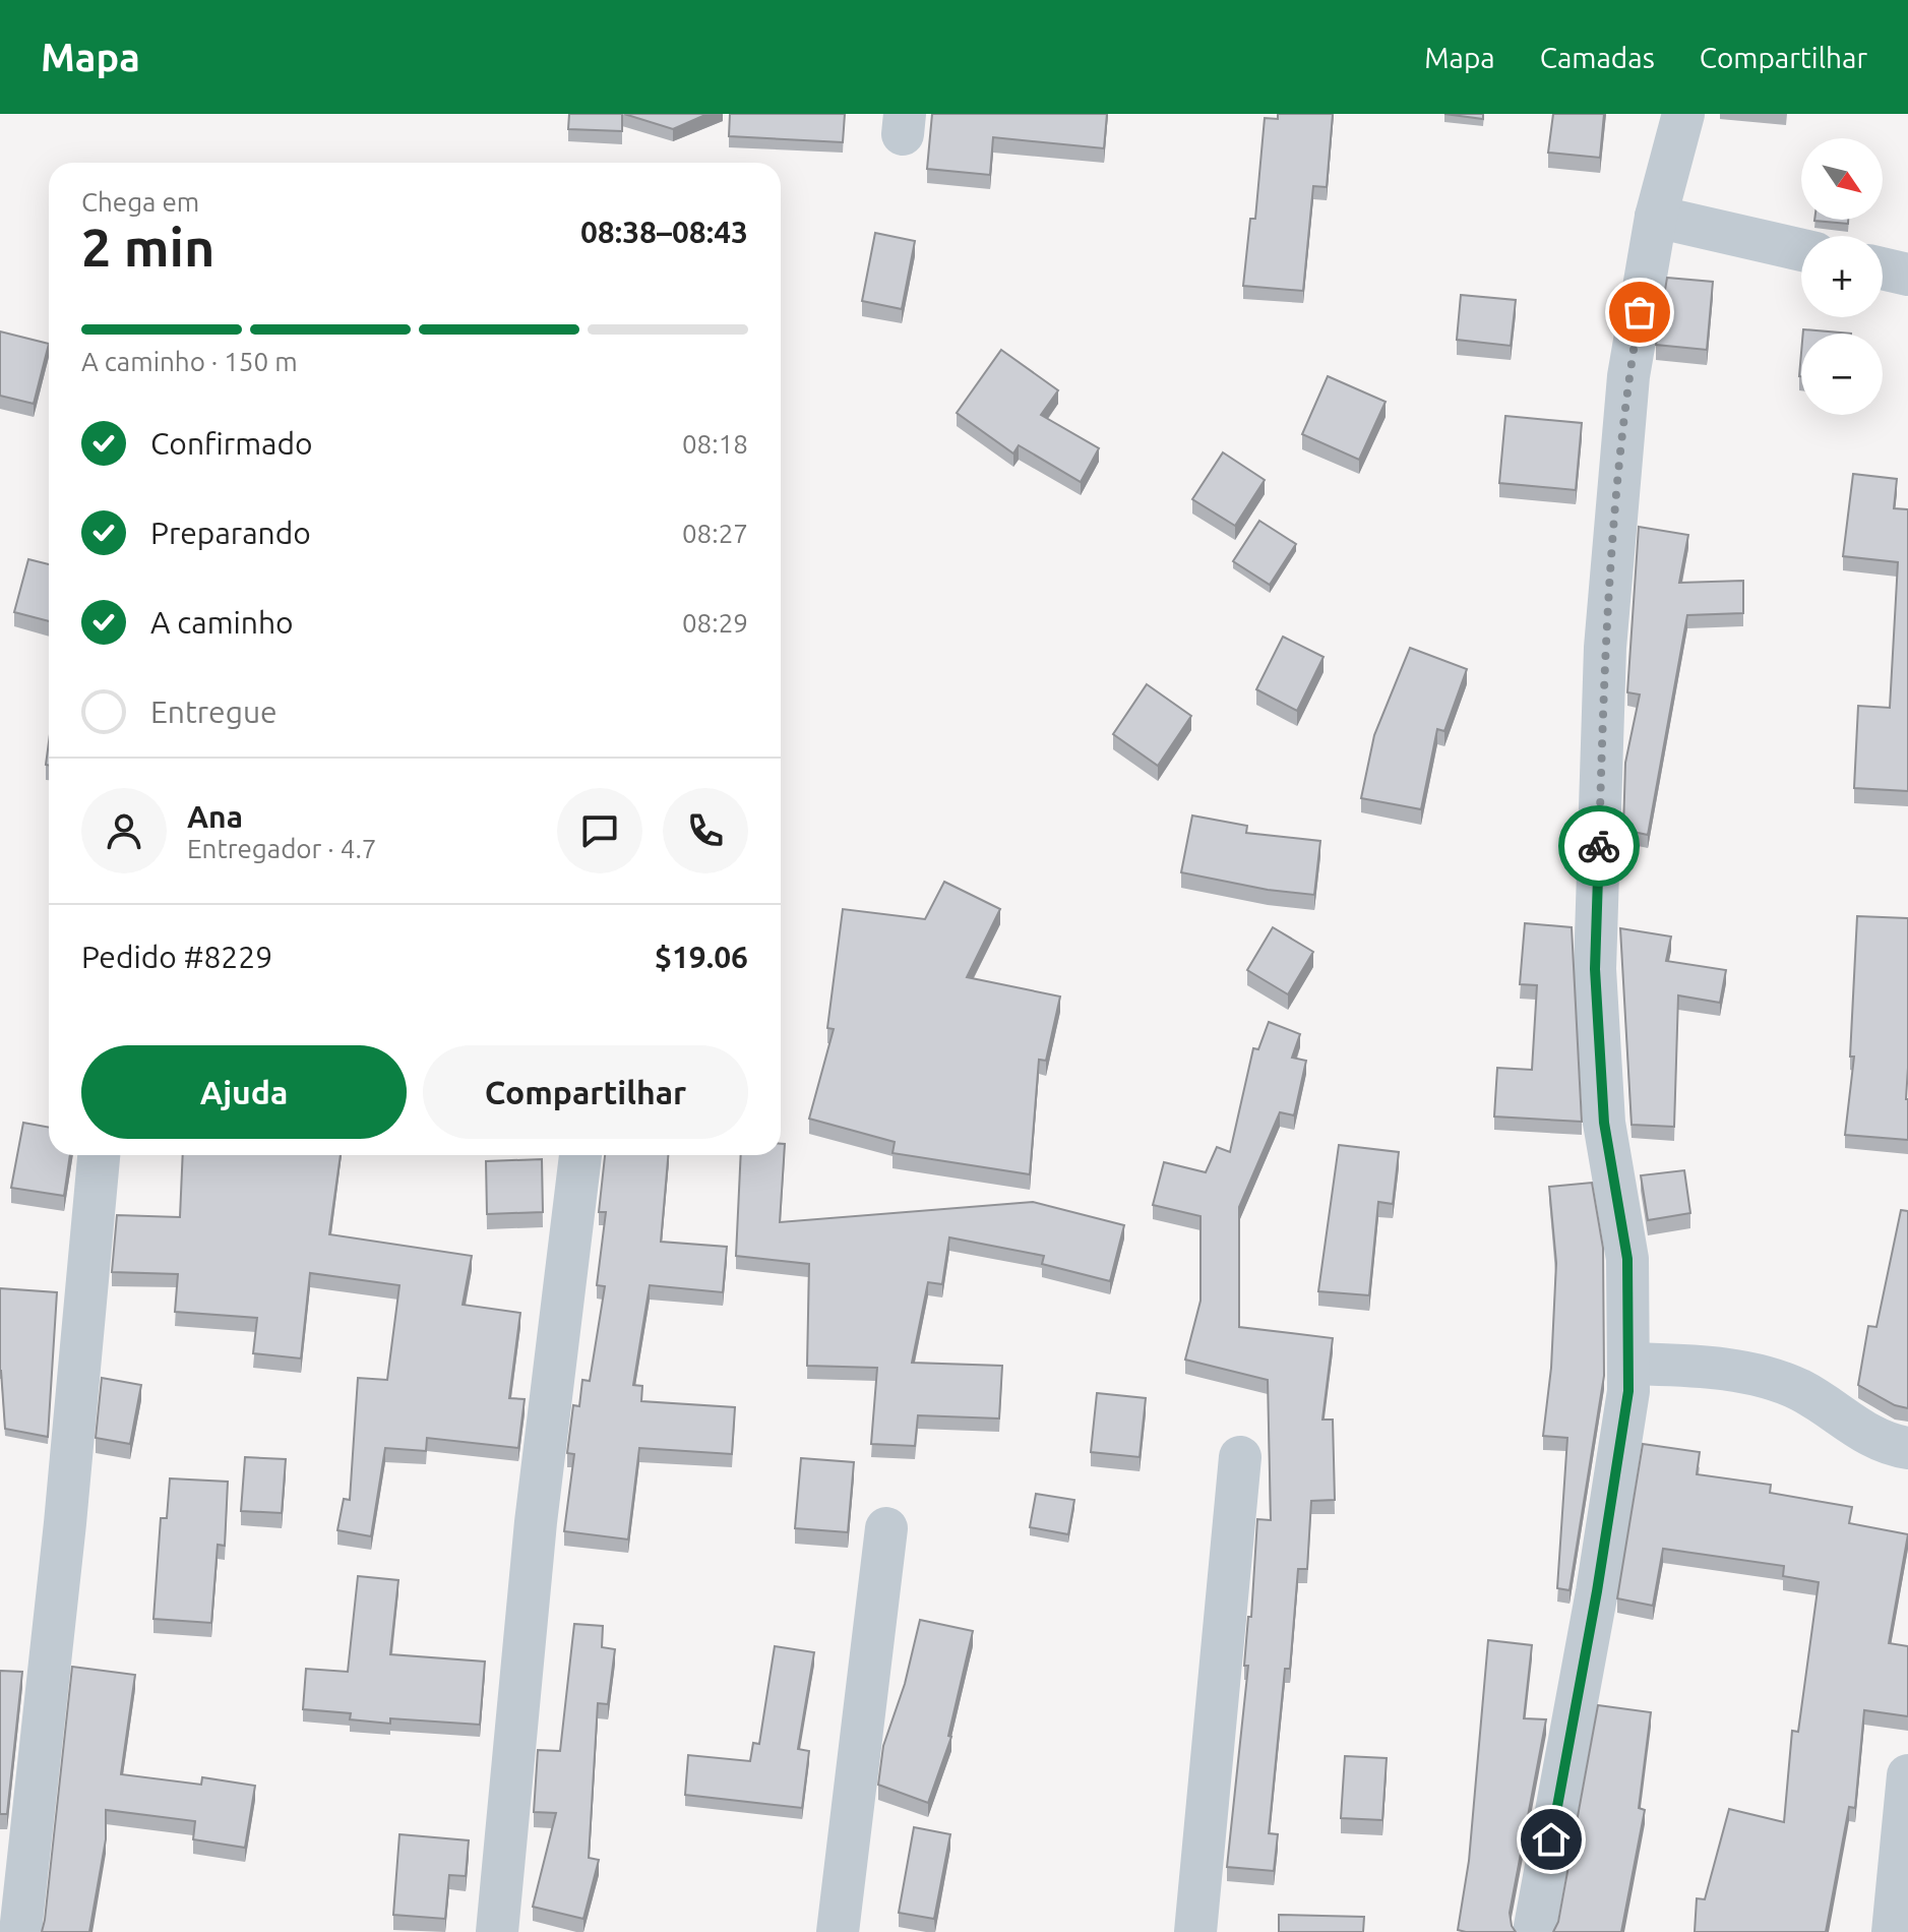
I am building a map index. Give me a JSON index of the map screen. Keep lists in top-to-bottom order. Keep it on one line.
{"north":"bottom right","page":{"header":"Mapa","nav":["Mapa","Camadas","Compartilhar"],"map_buttons":["+","−"],"heading":["2 min","Chega em","08:38–08:43"],"panel":["Ana","Entregador · 4.7","Pedido #8229","$19.06"],"bar":"A caminho · 150 m","list":[["Confirmado","08:18"],["Preparando","08:27"],["A caminho","08:29"],"Entregue"],"buttons":["Ajuda","Compartilhar"]}}
